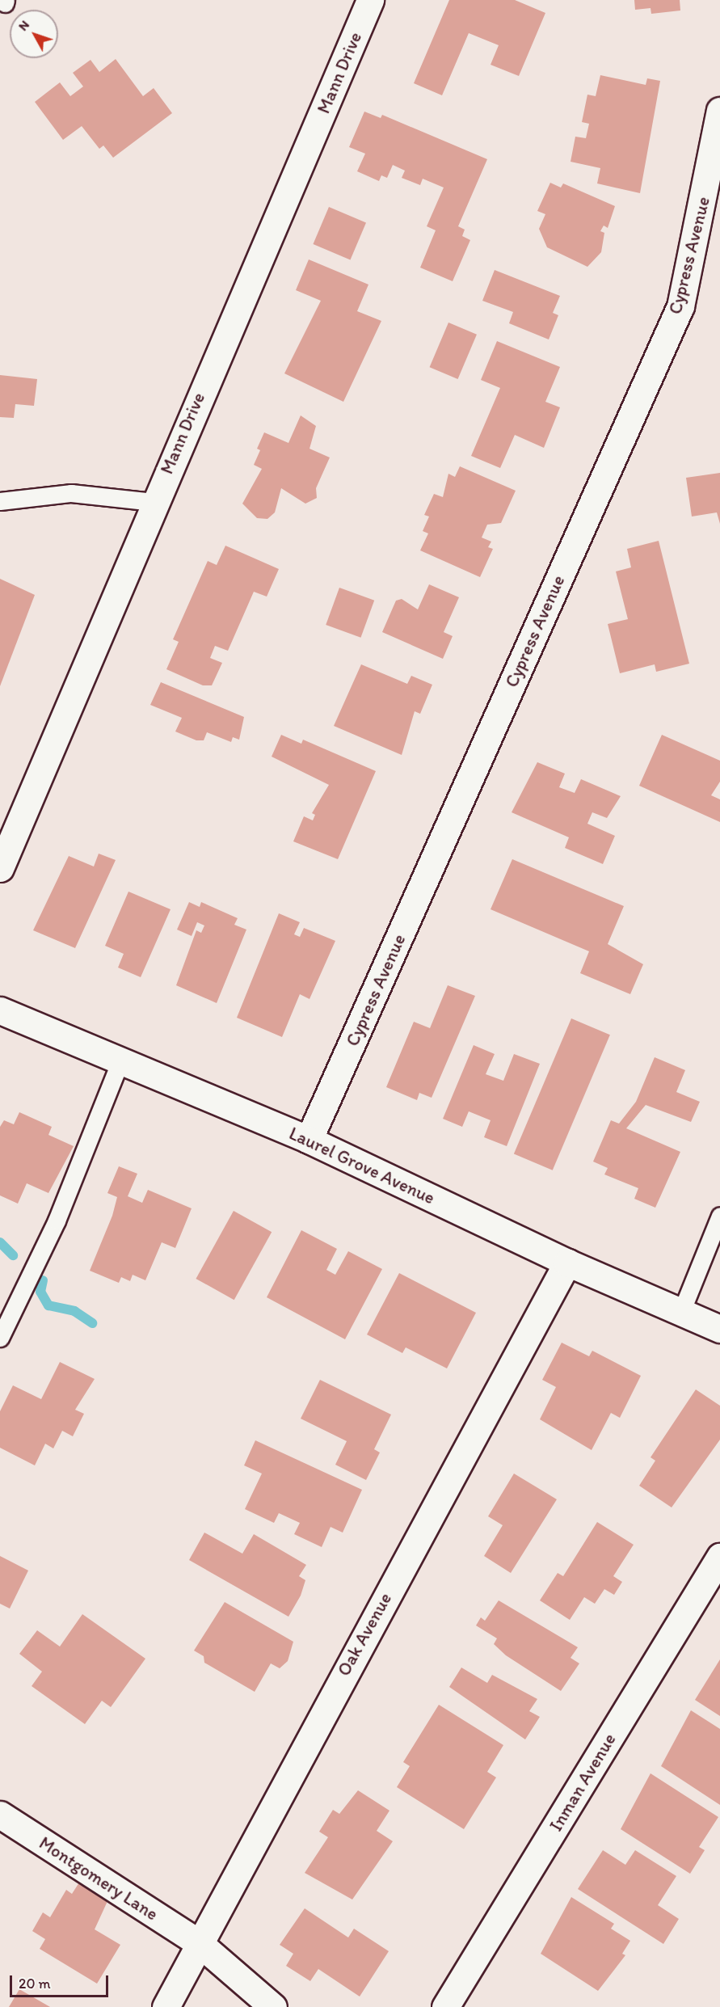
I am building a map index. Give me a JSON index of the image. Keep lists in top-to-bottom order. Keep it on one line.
{"streets":{"street":["Mann Drive","Cypress Avenue","Laurel Grove Avenue","Oak Avenue","Inman Avenue","Montgomery Lane"]},"crossings":[["Cypress Avenue","Laurel Grove Avenue"],["Laurel Grove Avenue","Oak Avenue"],["Oak Avenue","Montgomery Lane"]],"scale_bar":"20 m","north":"top left"}
